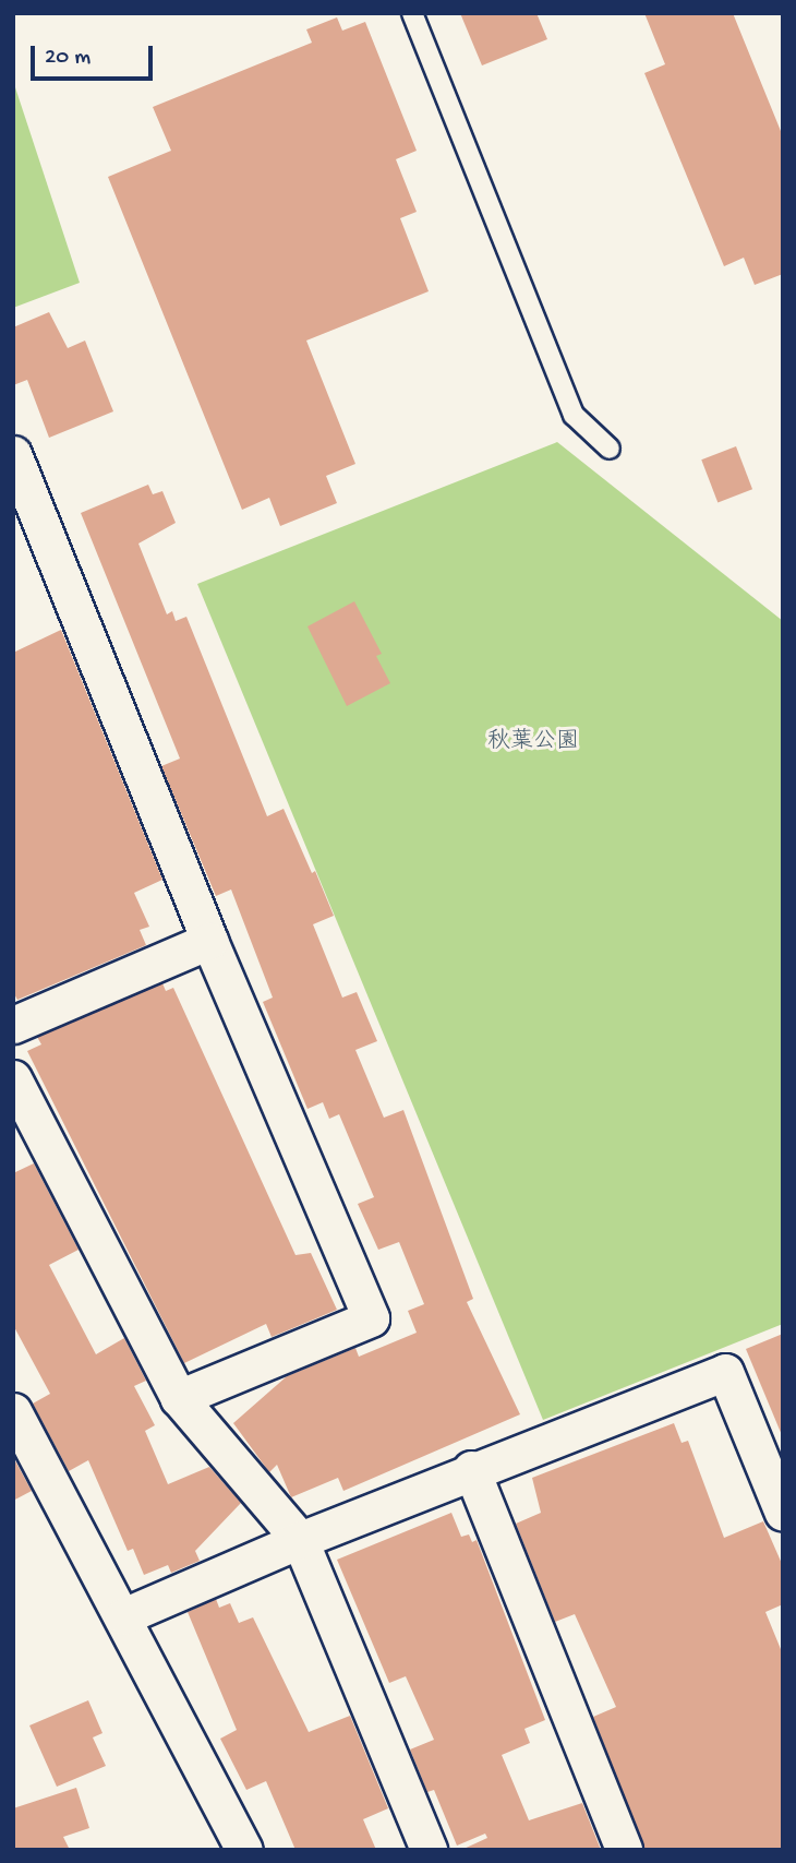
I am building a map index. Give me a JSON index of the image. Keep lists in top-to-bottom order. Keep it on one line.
{"parks":["秋葉公園"],"scale_bar":"20 m"}
